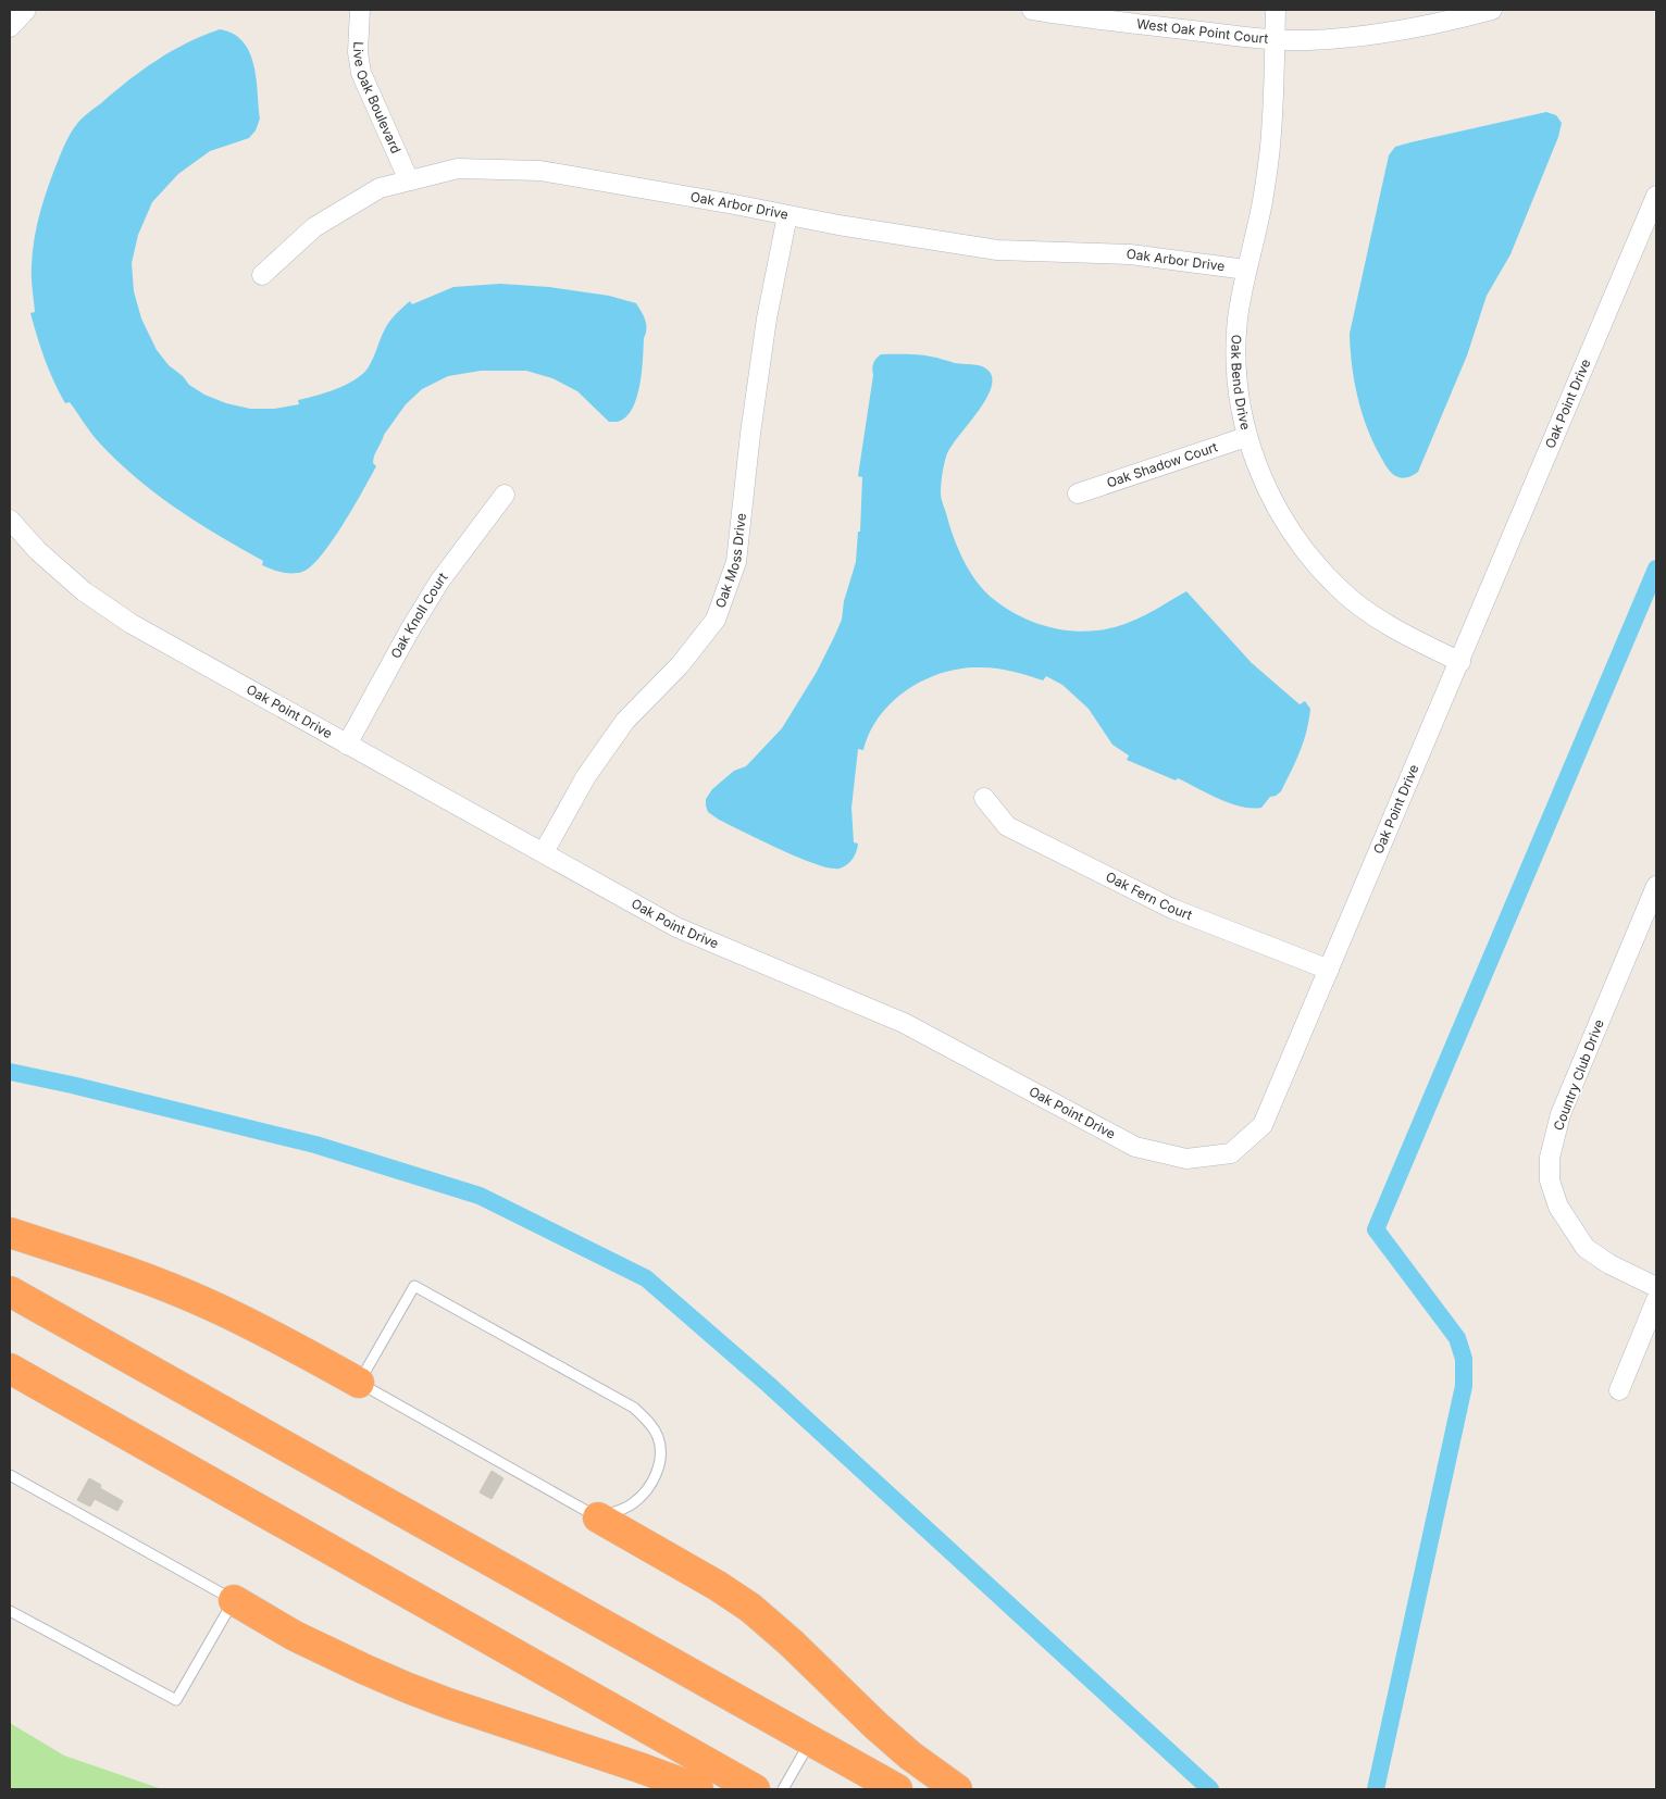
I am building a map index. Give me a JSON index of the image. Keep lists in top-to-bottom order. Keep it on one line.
{"streets":{"street":["West Oak Point Court","Live Oak Boulevard","Oak Arbor Drive","Oak Bend Drive","Oak Point Drive","Oak Shadow Court","Oak Moss Drive","Oak Knoll Court","Oak Fern Court","Country Club Drive"]},"crossings":[["West Oak Point Court","Oak Bend Drive"],["Live Oak Boulevard","Oak Arbor Drive"],["Oak Arbor Drive","Oak Bend Drive"],["Oak Arbor Drive","Oak Moss Drive"],["Oak Bend Drive","Oak Point Drive"],["Oak Bend Drive","Oak Shadow Court"],["Oak Point Drive","Oak Moss Drive"],["Oak Point Drive","Oak Knoll Court"],["Oak Point Drive","Oak Fern Court"]]}
